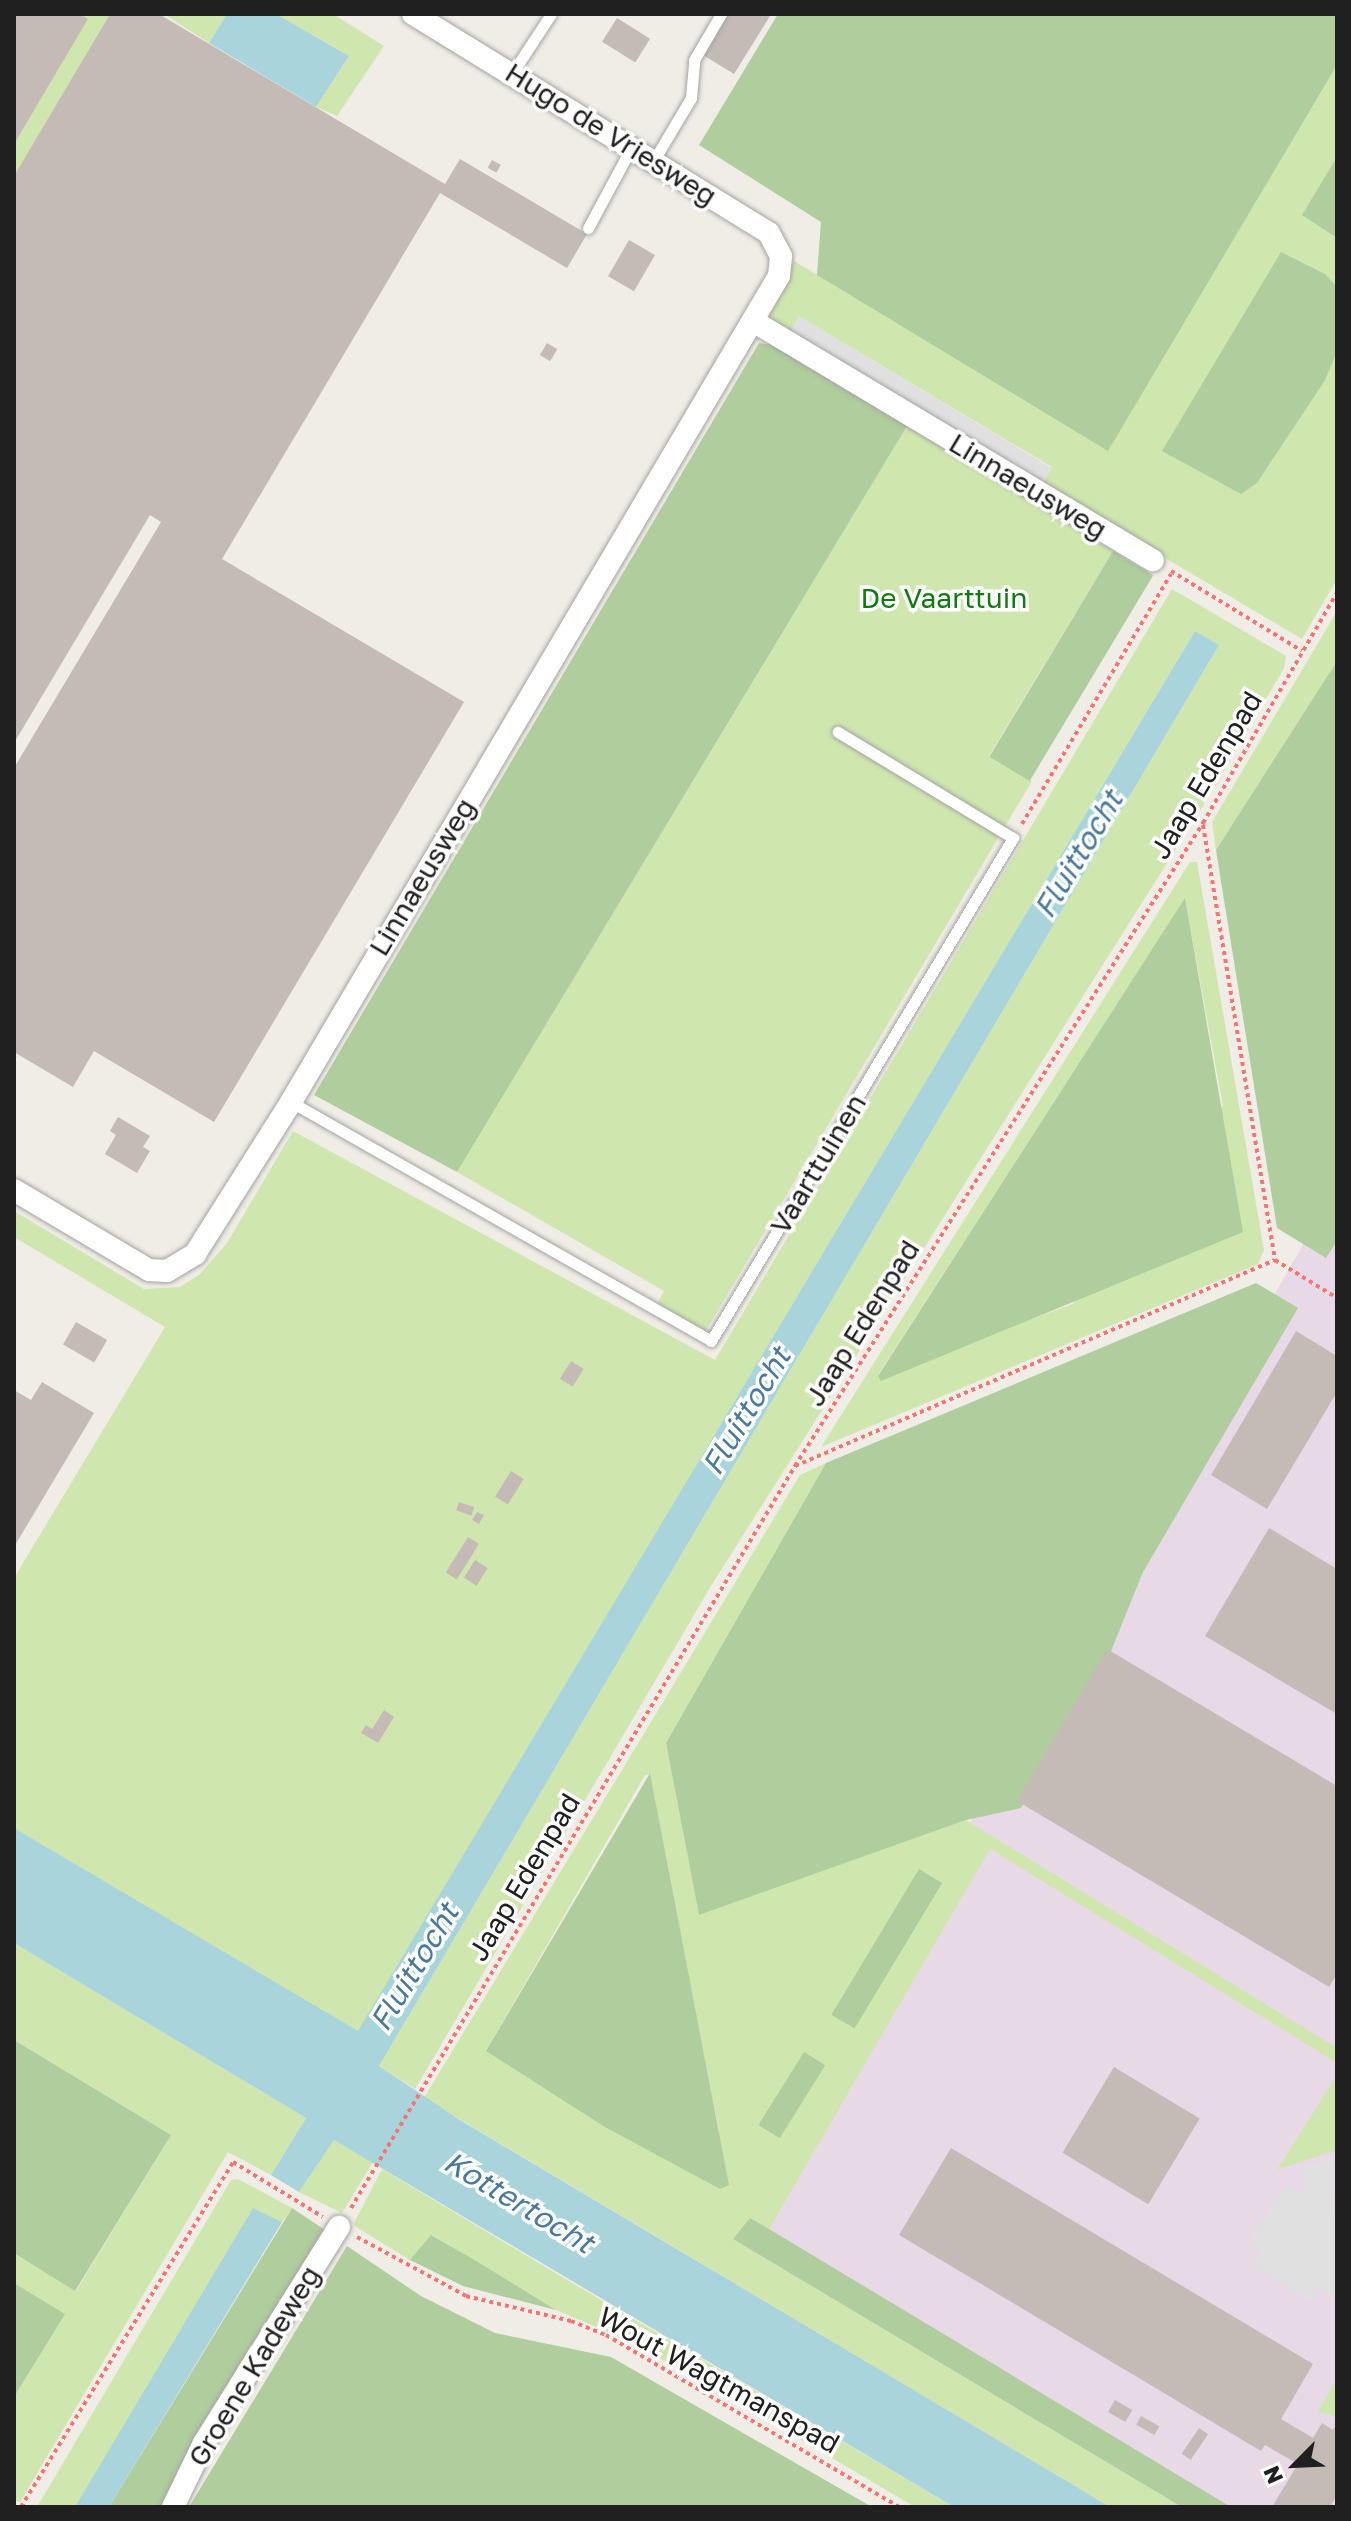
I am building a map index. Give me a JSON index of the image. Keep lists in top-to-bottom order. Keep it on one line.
{"streets":{"street":["Hugo de Vriesweg","Linnaeusweg","Groene Kadeweg"],"lane":["Vaarttuinen"],"path":["Jaap Edenpad","Wout Wagtmanspad"]},"crossings":[["Hugo de Vriesweg","Linnaeusweg"],["Linnaeusweg","Vaarttuinen"],["Jaap Edenpad","Groene Kadeweg"],["Jaap Edenpad","Wout Wagtmanspad"],["Groene Kadeweg","Wout Wagtmanspad"]],"water":["Fluittocht","Kottertocht"],"parks":["De Vaarttuin"],"north":"bottom left"}
